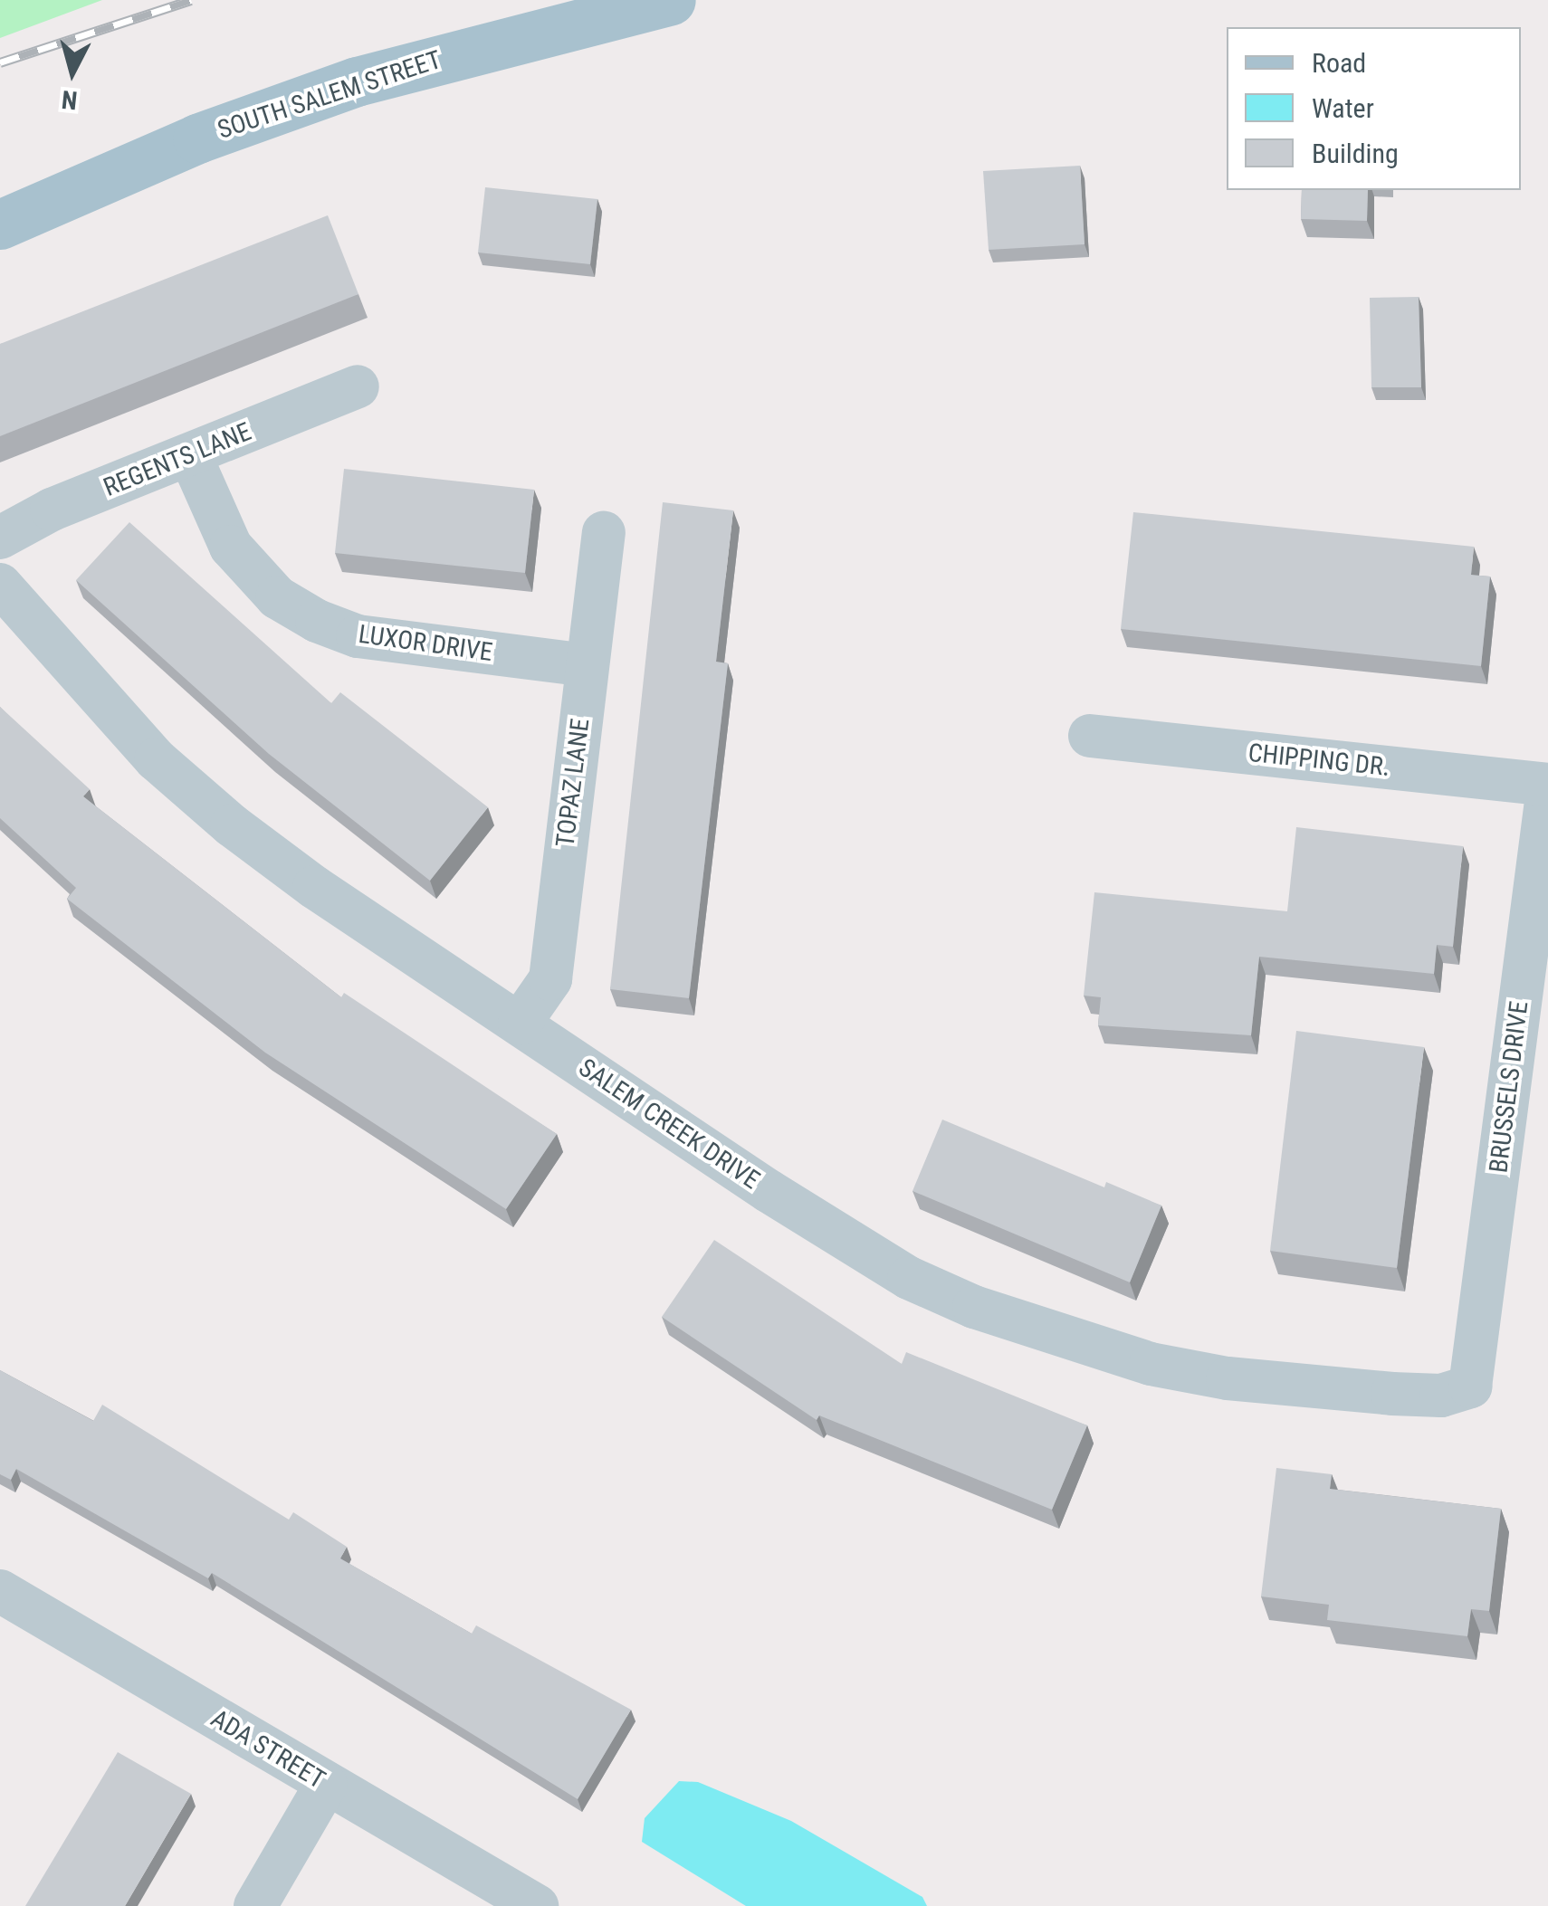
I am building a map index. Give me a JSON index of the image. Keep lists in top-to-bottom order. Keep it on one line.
{"streets":{"main road":["SOUTH SALEM STREET"],"street":["REGENTS LANE","LUXOR DRIVE","CHIPPING DR.","TOPAZ LANE","BRUSSELS DRIVE","SALEM CREEK DRIVE","ADA STREET"]},"crossings":[["REGENTS LANE","LUXOR DRIVE"],["LUXOR DRIVE","TOPAZ LANE"],["CHIPPING DR.","BRUSSELS DRIVE"],["TOPAZ LANE","SALEM CREEK DRIVE"],["BRUSSELS DRIVE","SALEM CREEK DRIVE"]],"legend":["Road","Water","Building"],"north":"bottom"}
